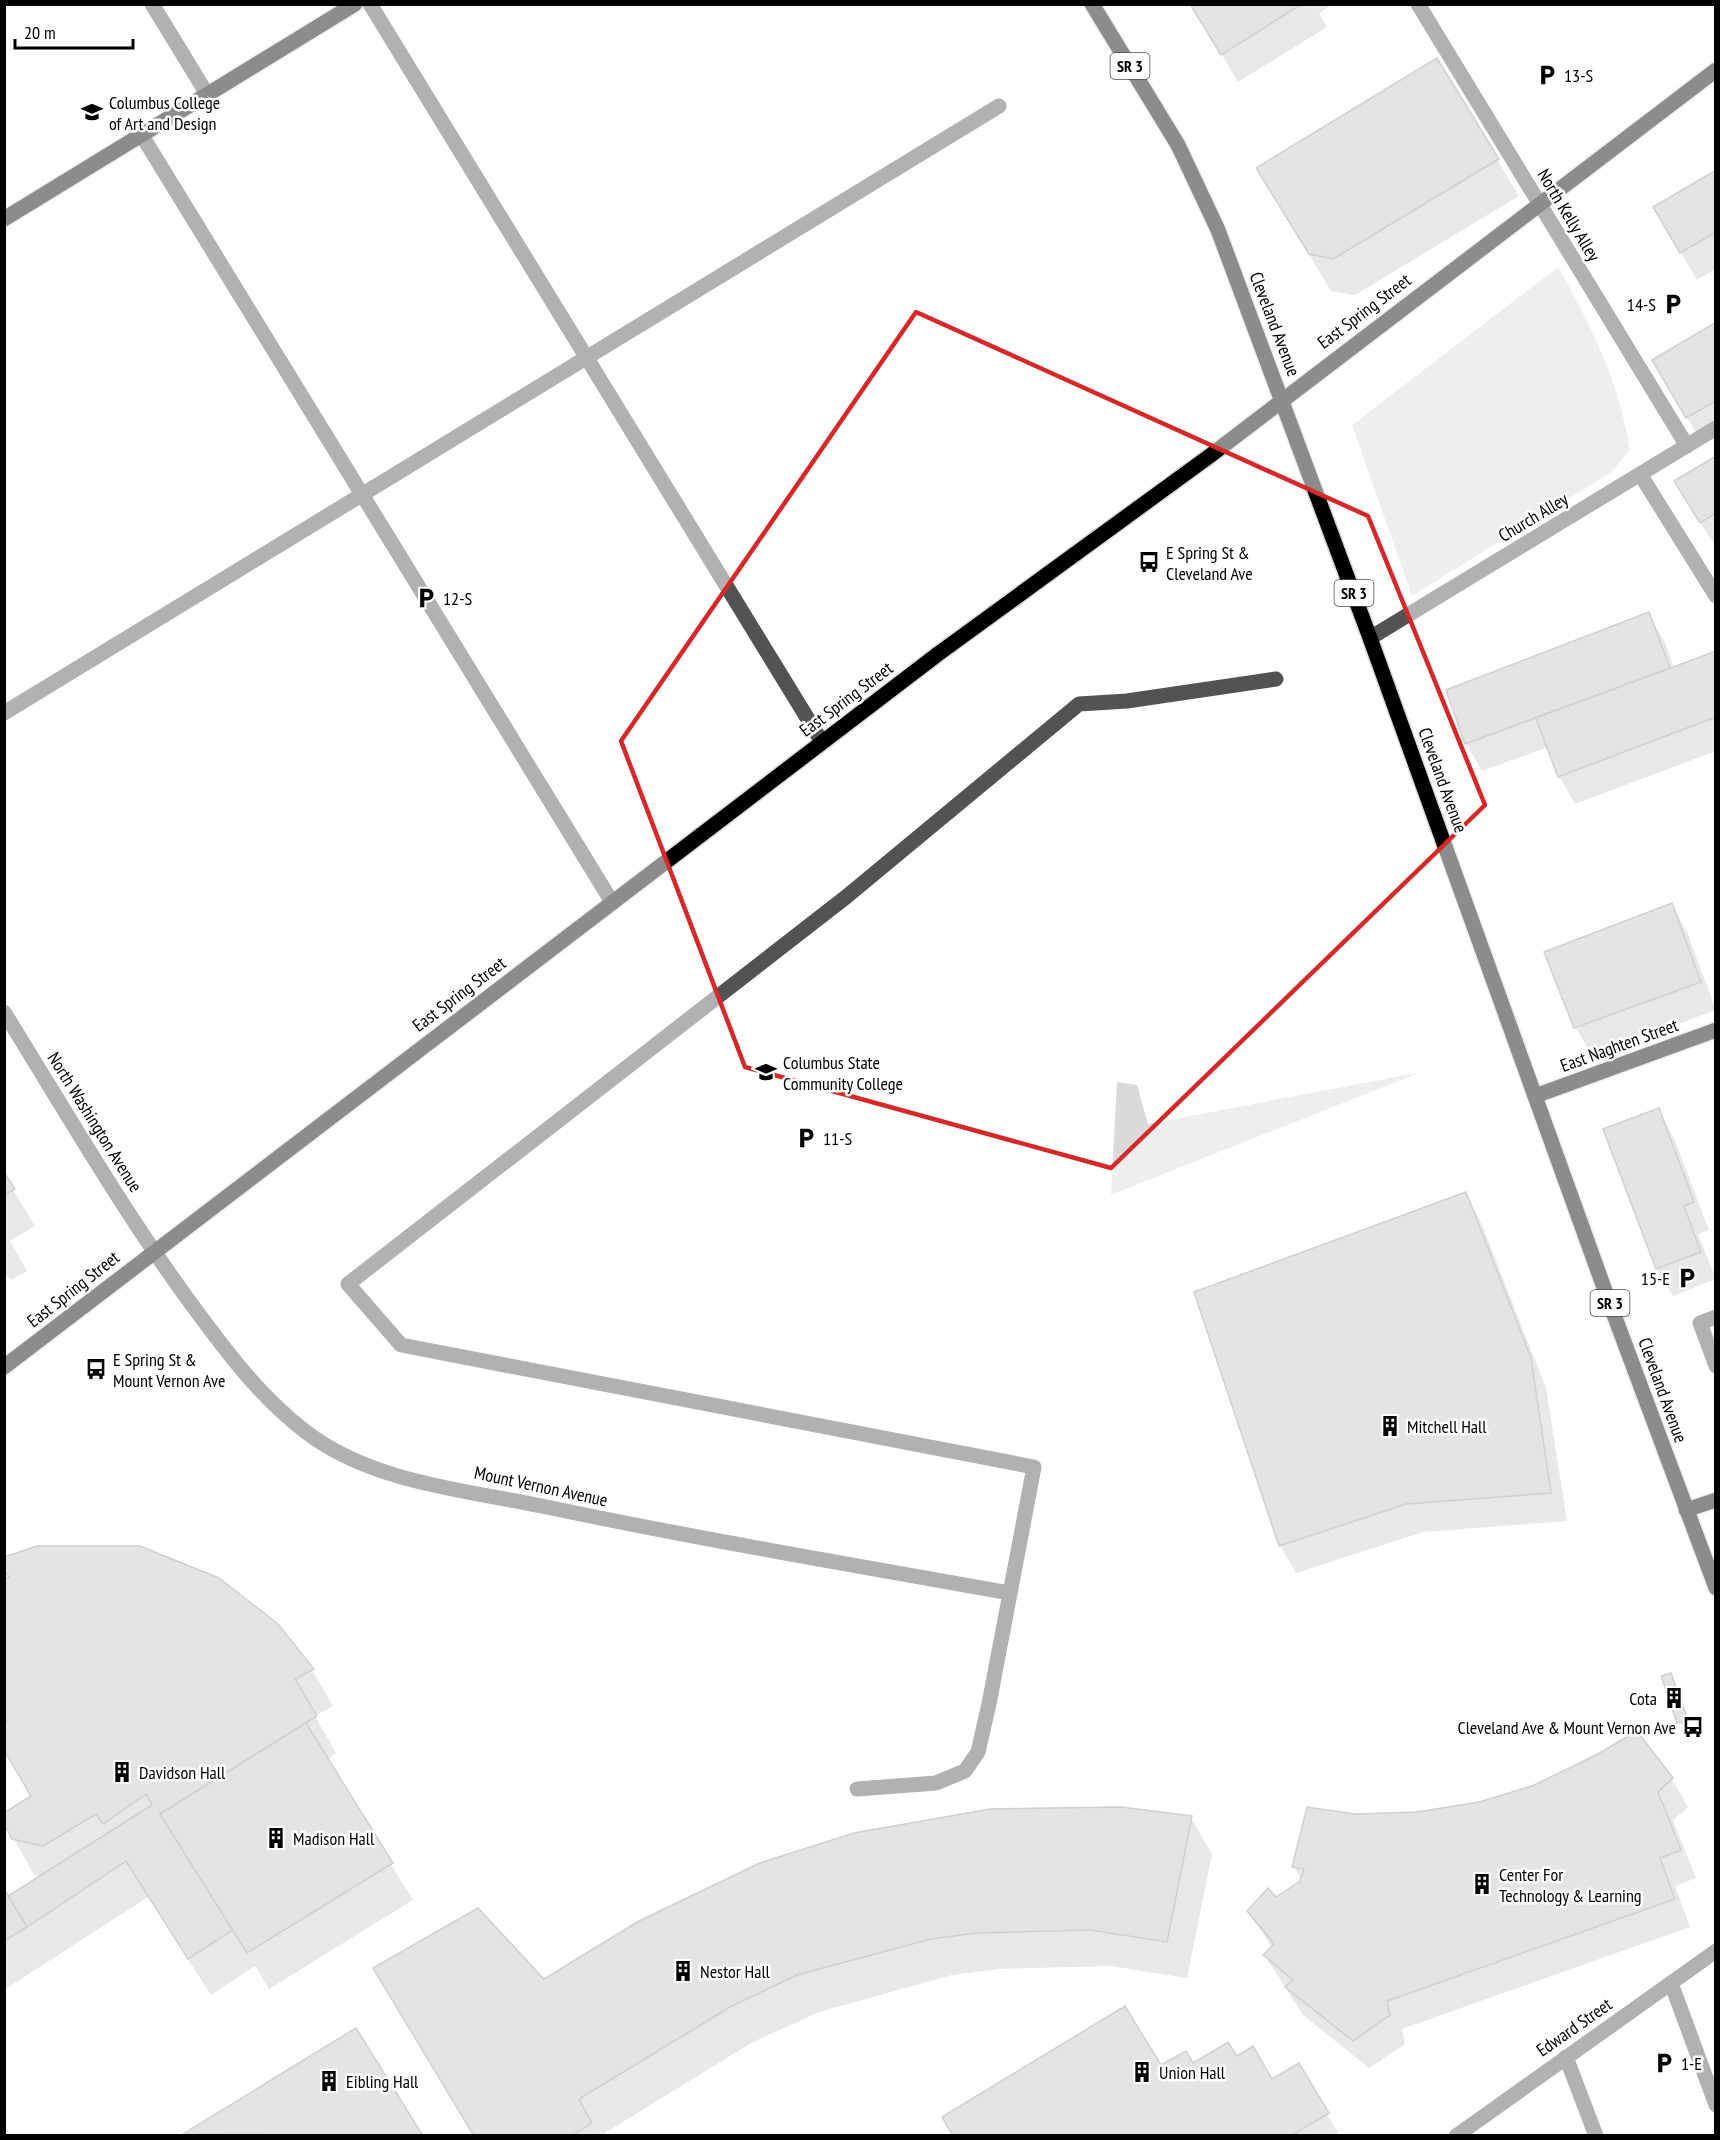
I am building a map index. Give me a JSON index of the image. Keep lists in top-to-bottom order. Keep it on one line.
{"streets":{"main road":["SR 3","East Spring Street","Cleveland Avenue","East Naghten Street"],"street":["North Kelly Alley","Church Alley","North Washington Avenue","Mount Vernon Avenue","Edward Street"]},"crossings":[["North Kelly Alley","East Spring Street"],["North Kelly Alley","Church Alley"],["East Spring Street","Cleveland Avenue"],["East Spring Street","North Washington Avenue"],["East Spring Street","Mount Vernon Avenue"],["Cleveland Avenue","Church Alley"],["Cleveland Avenue","East Naghten Street"],["North Washington Avenue","Mount Vernon Avenue"]],"places":{"parking":["13-S","14-S","12-S","11-S","15-E","1-E"],"school or university":["Columbus College of Art and Design","Columbus State Community College"],"bus stop":["E Spring St & Cleveland Ave","E Spring St & Mount Vernon Ave","Cleveland Ave & Mount Vernon Ave"],"building":["Mitchell Hall","Cota","Davidson Hall","Madison Hall","Center For Technology & Learning","Nestor Hall","Union Hall","Eibling Hall"]},"scale_bar":"20 m"}
